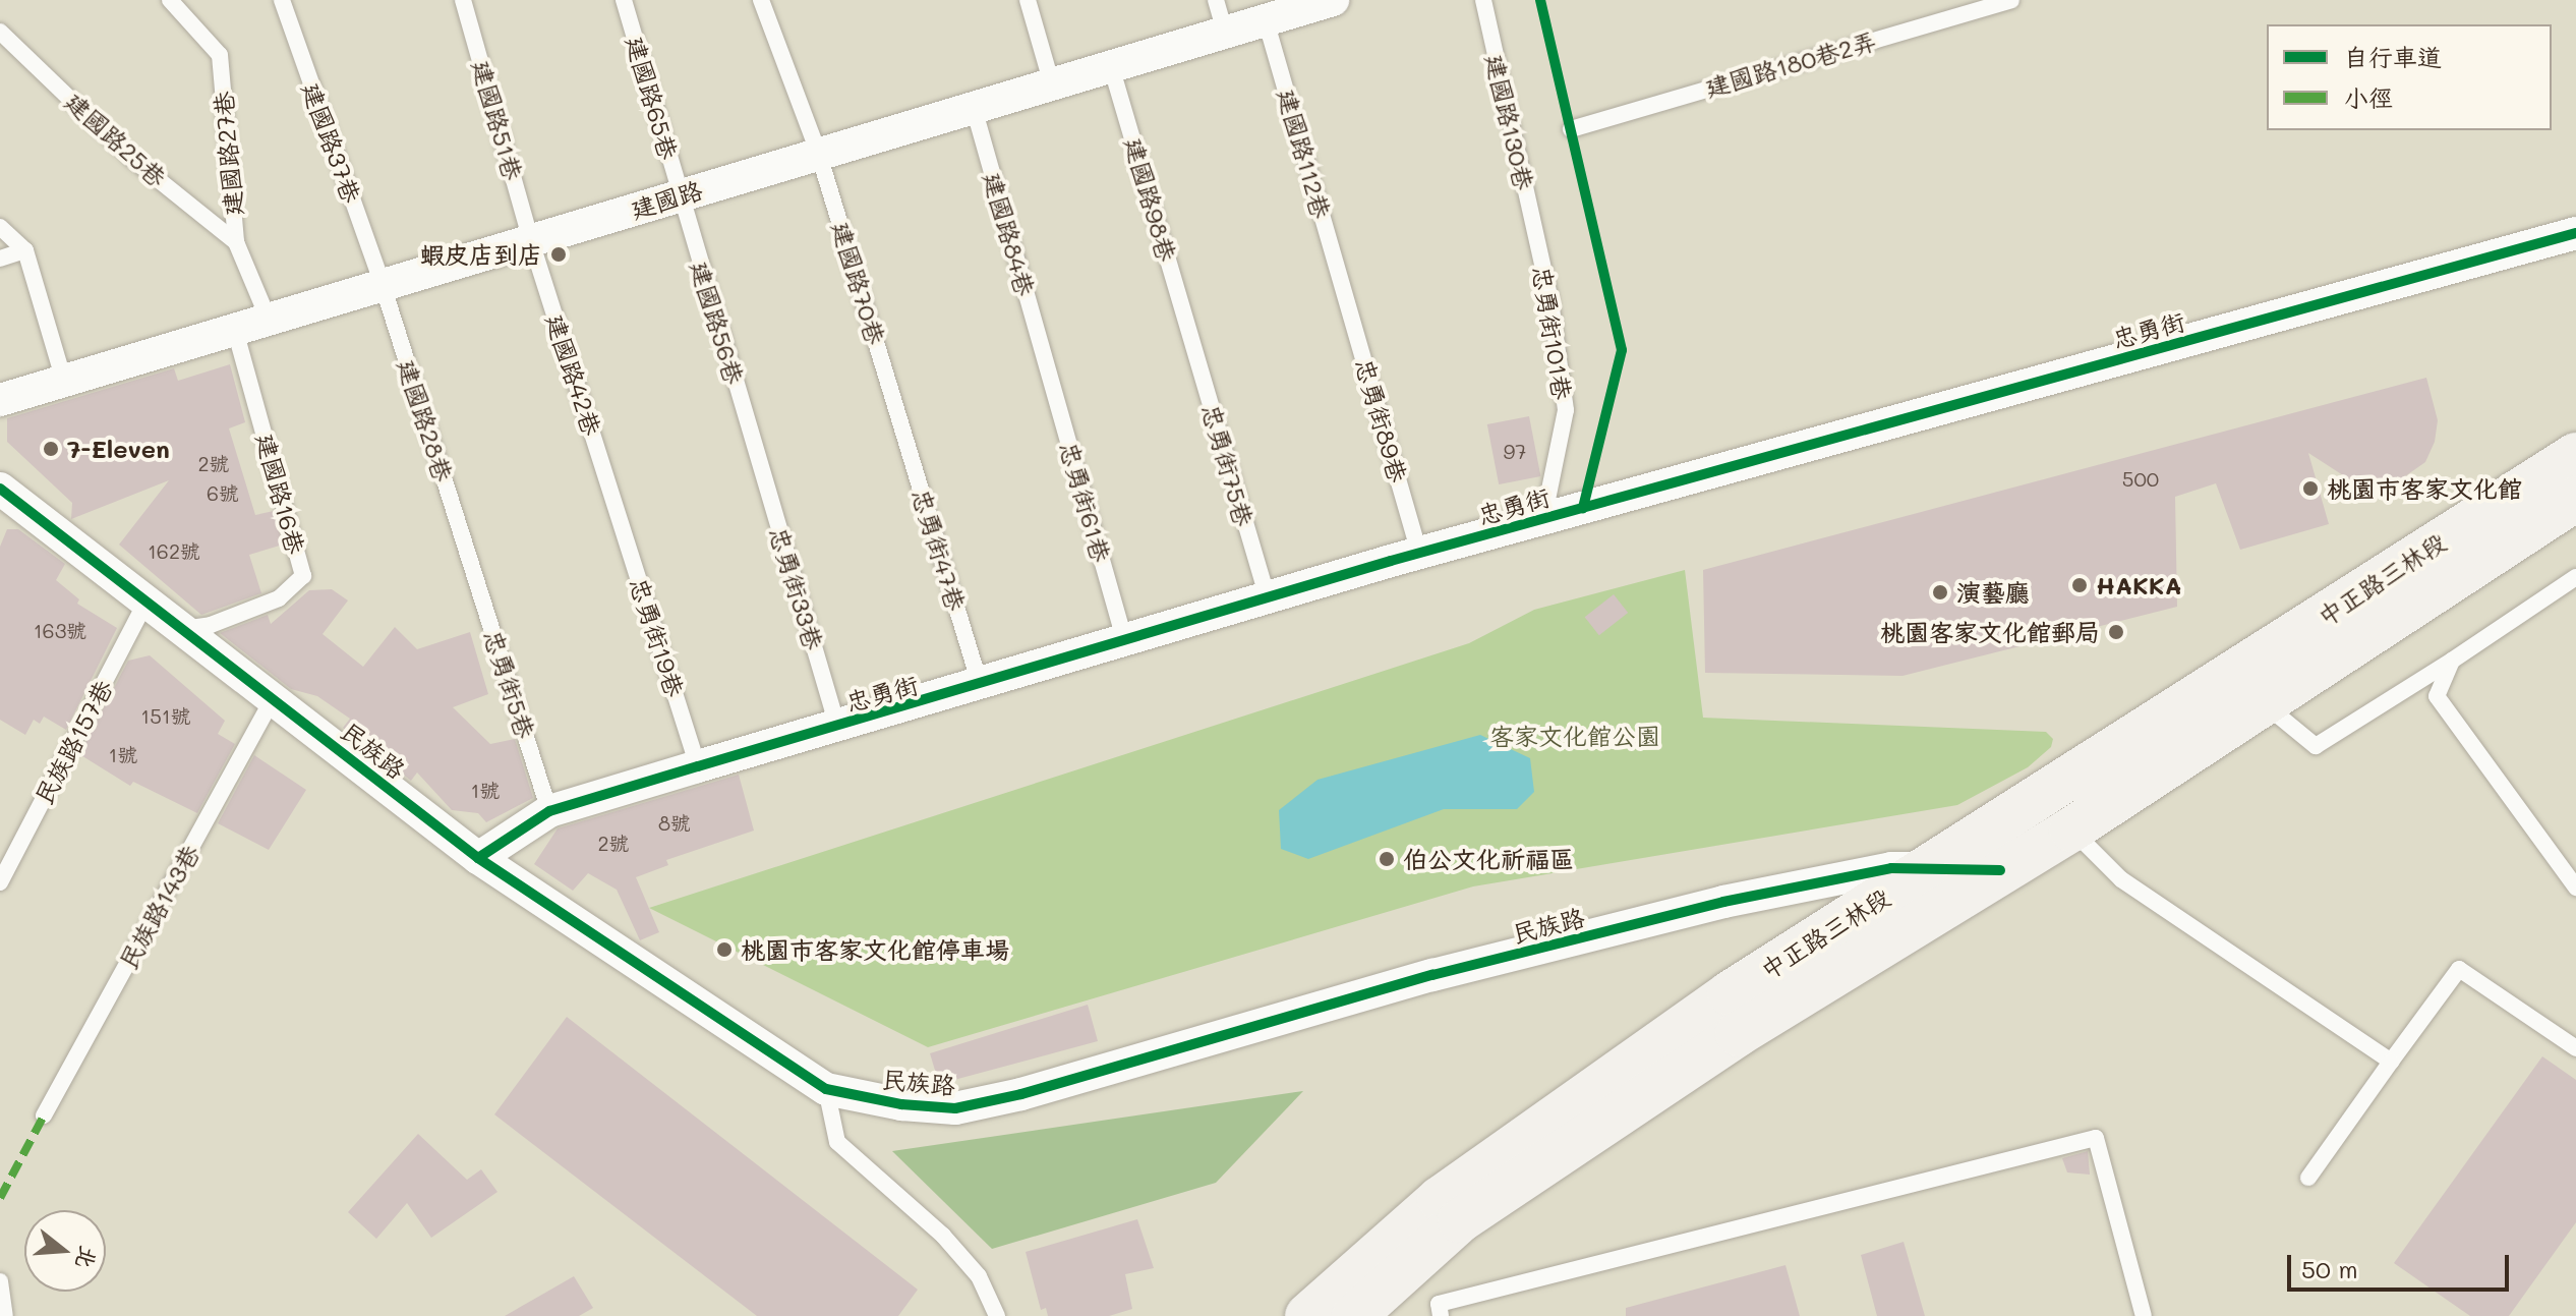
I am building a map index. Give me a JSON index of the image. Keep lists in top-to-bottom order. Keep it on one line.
{"streets":{"main road":["中正路三林段"],"street":["建國路","忠勇街","民族路"],"lane":["建國路180巷2弄","建國路65巷","建國路51巷","建國路130巷","建國路25巷","建國路37巷","建國路27巷","建國路112巷","建國路98巷","建國路84巷","建國路70巷","建國路56巷","忠勇街101巷","建國路42巷","建國路28巷","忠勇街89巷","忠勇街75巷","建國路16巷","忠勇街61巷","忠勇街47巷","忠勇街33巷","忠勇街19巷","忠勇街5巷","民族路157巷","民族路143巷"]},"crossings":[["建國路65巷","建國路"],["建國路65巷","建國路56巷"],["建國路51巷","建國路"],["建國路51巷","建國路42巷"],["建國路130巷","忠勇街101巷"],["建國路25巷","建國路27巷"],["建國路37巷","建國路"],["建國路37巷","建國路28巷"],["建國路27巷","建國路"],["建國路112巷","建國路"],["建國路112巷","忠勇街89巷"],["建國路","建國路98巷"],["建國路","建國路84巷"],["建國路","建國路70巷"],["建國路","建國路56巷"],["建國路","建國路42巷"],["建國路","建國路28巷"],["建國路","建國路16巷"],["建國路98巷","忠勇街75巷"],["建國路84巷","忠勇街61巷"],["建國路70巷","忠勇街47巷"],["建國路56巷","忠勇街33巷"],["忠勇街","忠勇街101巷"],["忠勇街","忠勇街89巷"],["忠勇街","忠勇街75巷"],["忠勇街","忠勇街61巷"],["忠勇街","忠勇街47巷"],["忠勇街","忠勇街33巷"],["忠勇街","忠勇街19巷"],["忠勇街","忠勇街5巷"],["忠勇街","民族路"],["建國路42巷","忠勇街19巷"],["建國路28巷","忠勇街5巷"],["建國路16巷","民族路"],["中正路三林段","民族路"],["民族路157巷","民族路"],["民族路","民族路143巷"]],"parks":["客家文化館公園"],"places":["蝦皮店到店","7-Eleven","桃園市客家文化館","HAKKA","演藝廳","桃園客家文化館郵局","伯公文化祈福區","桃園市客家文化館停車場"],"house_numbers":["97","2號","500","6號","162號","163號","151號","1號","1號","8號","2號"],"legend":["自行車道","小徑"],"scale_bar":"50 m","north":"right"}
